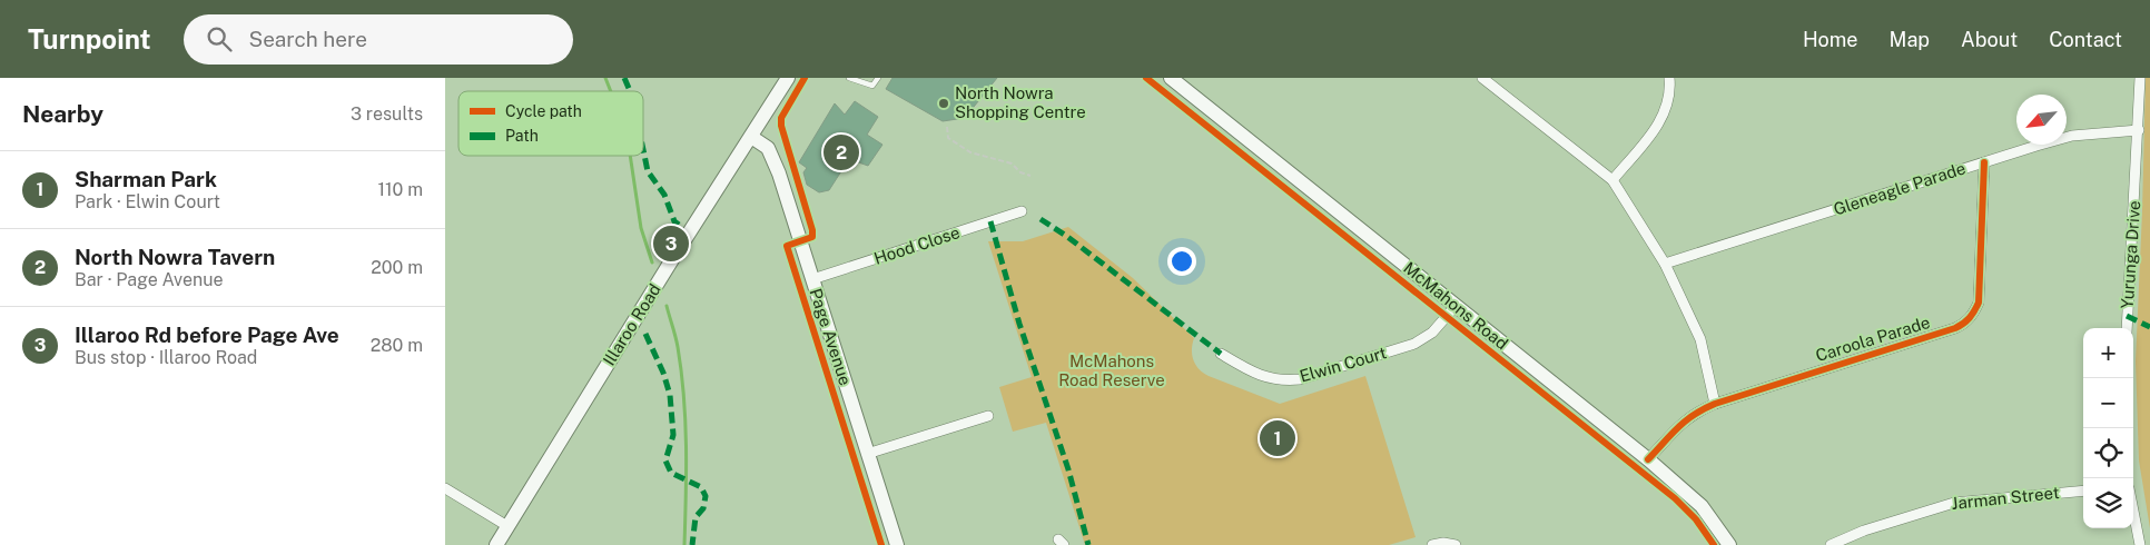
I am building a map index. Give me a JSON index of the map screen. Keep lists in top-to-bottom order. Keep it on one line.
{"streets":{"main road":["McMahons Road","Illaroo Road","Page Avenue"],"street":["Gleneagle Parade","Hood Close","Yurunga Drive","Caroola Parade","Elwin Court","Jarman Street"]},"crossings":[["Gleneagle Parade","Yurunga Drive"],["Gleneagle Parade","Caroola Parade"],["Hood Close","Page Avenue"],["McMahons Road","Caroola Parade"],["McMahons Road","Elwin Court"],["Illaroo Road","Page Avenue"]],"parks":["McMahons Road Reserve"],"places":["North Nowra Shopping Centre"],"legend":["Cycle path","Path"],"north":"bottom left","page":{"header":"Turnpoint","search":"Search here","nav":["Home","Map","About","Contact"],"heading":["Nearby","3 results"],"pins":["2","3","1"],"list":[{"mark":"1","name":"Sharman Park","note":"Park · Elwin Court","value":"110 m"},{"mark":"2","name":"North Nowra Tavern","note":"Bar · Page Avenue","value":"200 m"},{"mark":"3","name":"Illaroo Rd before Page Ave","note":"Bus stop · Illaroo Road","value":"280 m"}],"map_buttons":["+","−"]}}
